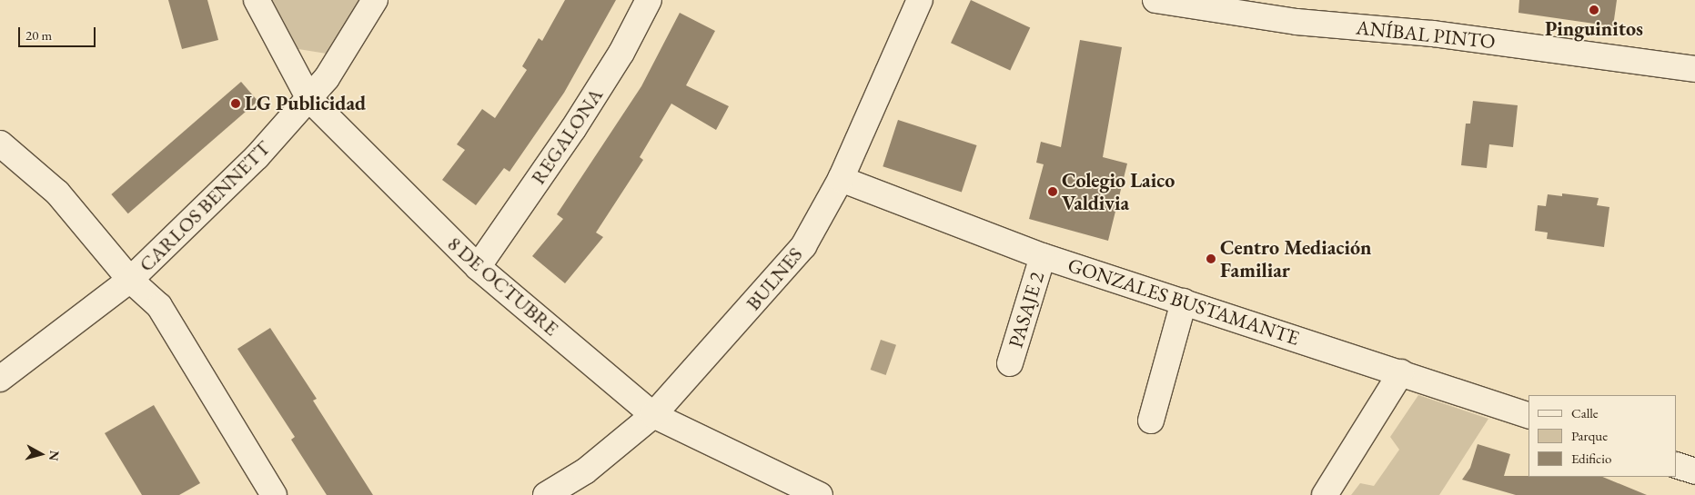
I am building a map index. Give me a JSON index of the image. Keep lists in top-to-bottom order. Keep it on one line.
{"streets":{"street":["ANÍBAL PINTO","REGALONA","CARLOS BENNETT","BULNES","8 DE OCTUBRE","GONZALES BUSTAMANTE","PASAJE 2"]},"crossings":[["REGALONA","8 DE OCTUBRE"],["CARLOS BENNETT","8 DE OCTUBRE"],["BULNES","8 DE OCTUBRE"],["BULNES","GONZALES BUSTAMANTE"],["GONZALES BUSTAMANTE","PASAJE 2"]],"places":["Pinguinitos","LG Publicidad","Colegio Laico Valdivia","Centro Mediación Familiar"],"legend":["Calle","Parque","Edificio"],"scale_bar":"20 m","north":"right"}
